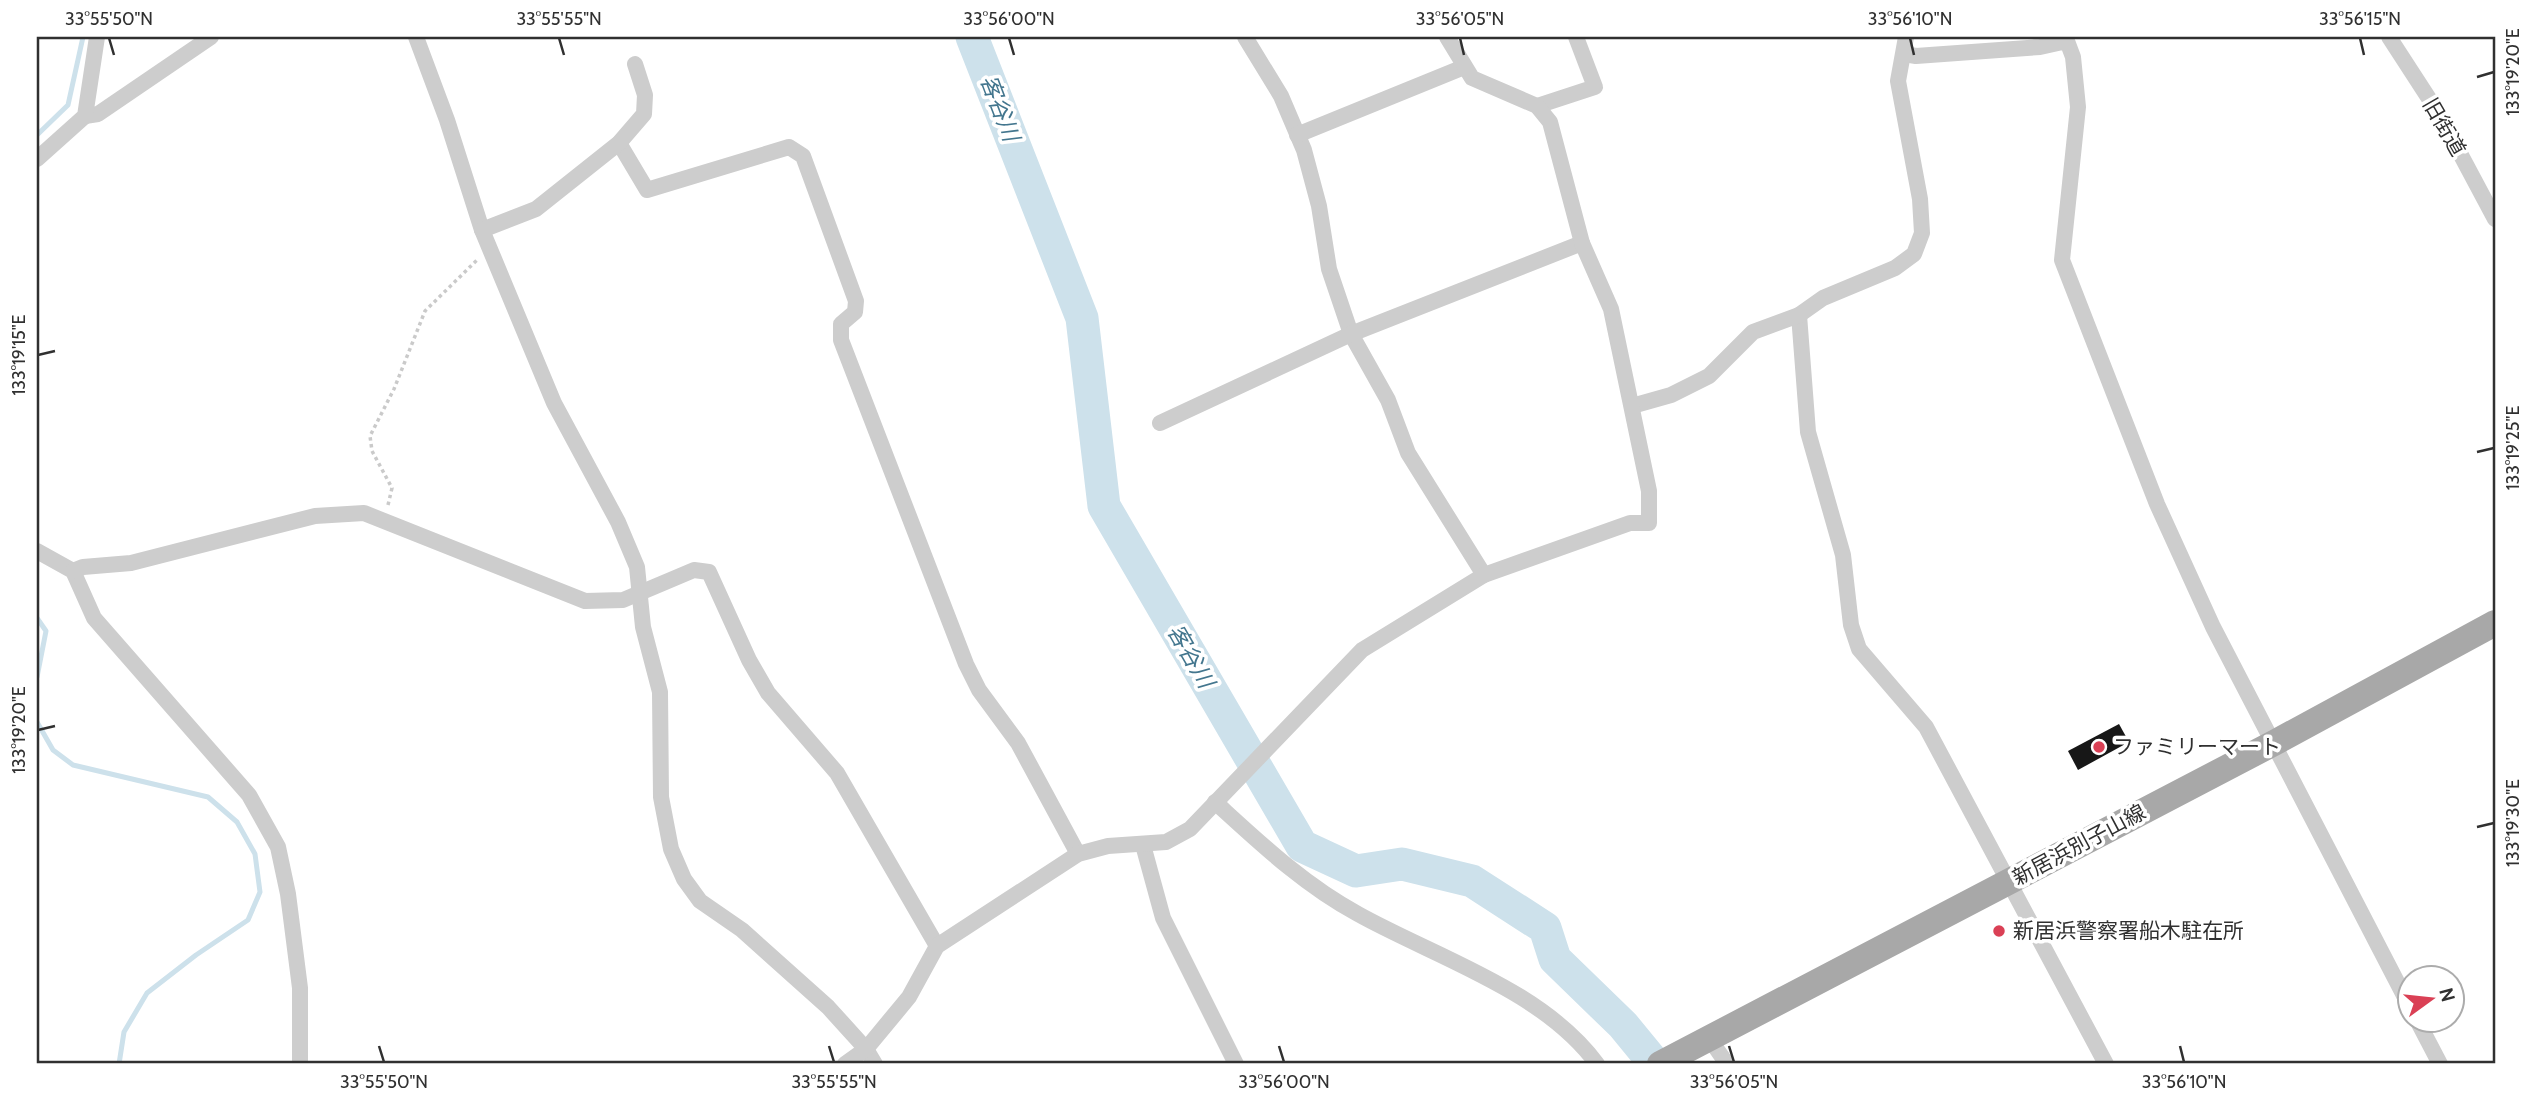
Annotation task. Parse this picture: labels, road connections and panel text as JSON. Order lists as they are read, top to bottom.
{
  "streets": {
    "main road": ["新居浜別子山線"],
    "street": ["旧街道"]
  },
  "water": ["客谷川"],
  "places": ["ファミリーマート", "新居浜警察署船木駐在所"],
  "north": "right",
  "coordinates": [
    "33°55'50\"N",
    "33°55'55\"N",
    "33°56'00\"N",
    "33°56'05\"N",
    "33°56'10\"N",
    "33°56'15\"N",
    "133°19'20\"E",
    "133°19'15\"E",
    "133°19'25\"E",
    "133°19'30\"E"
  ]
}
